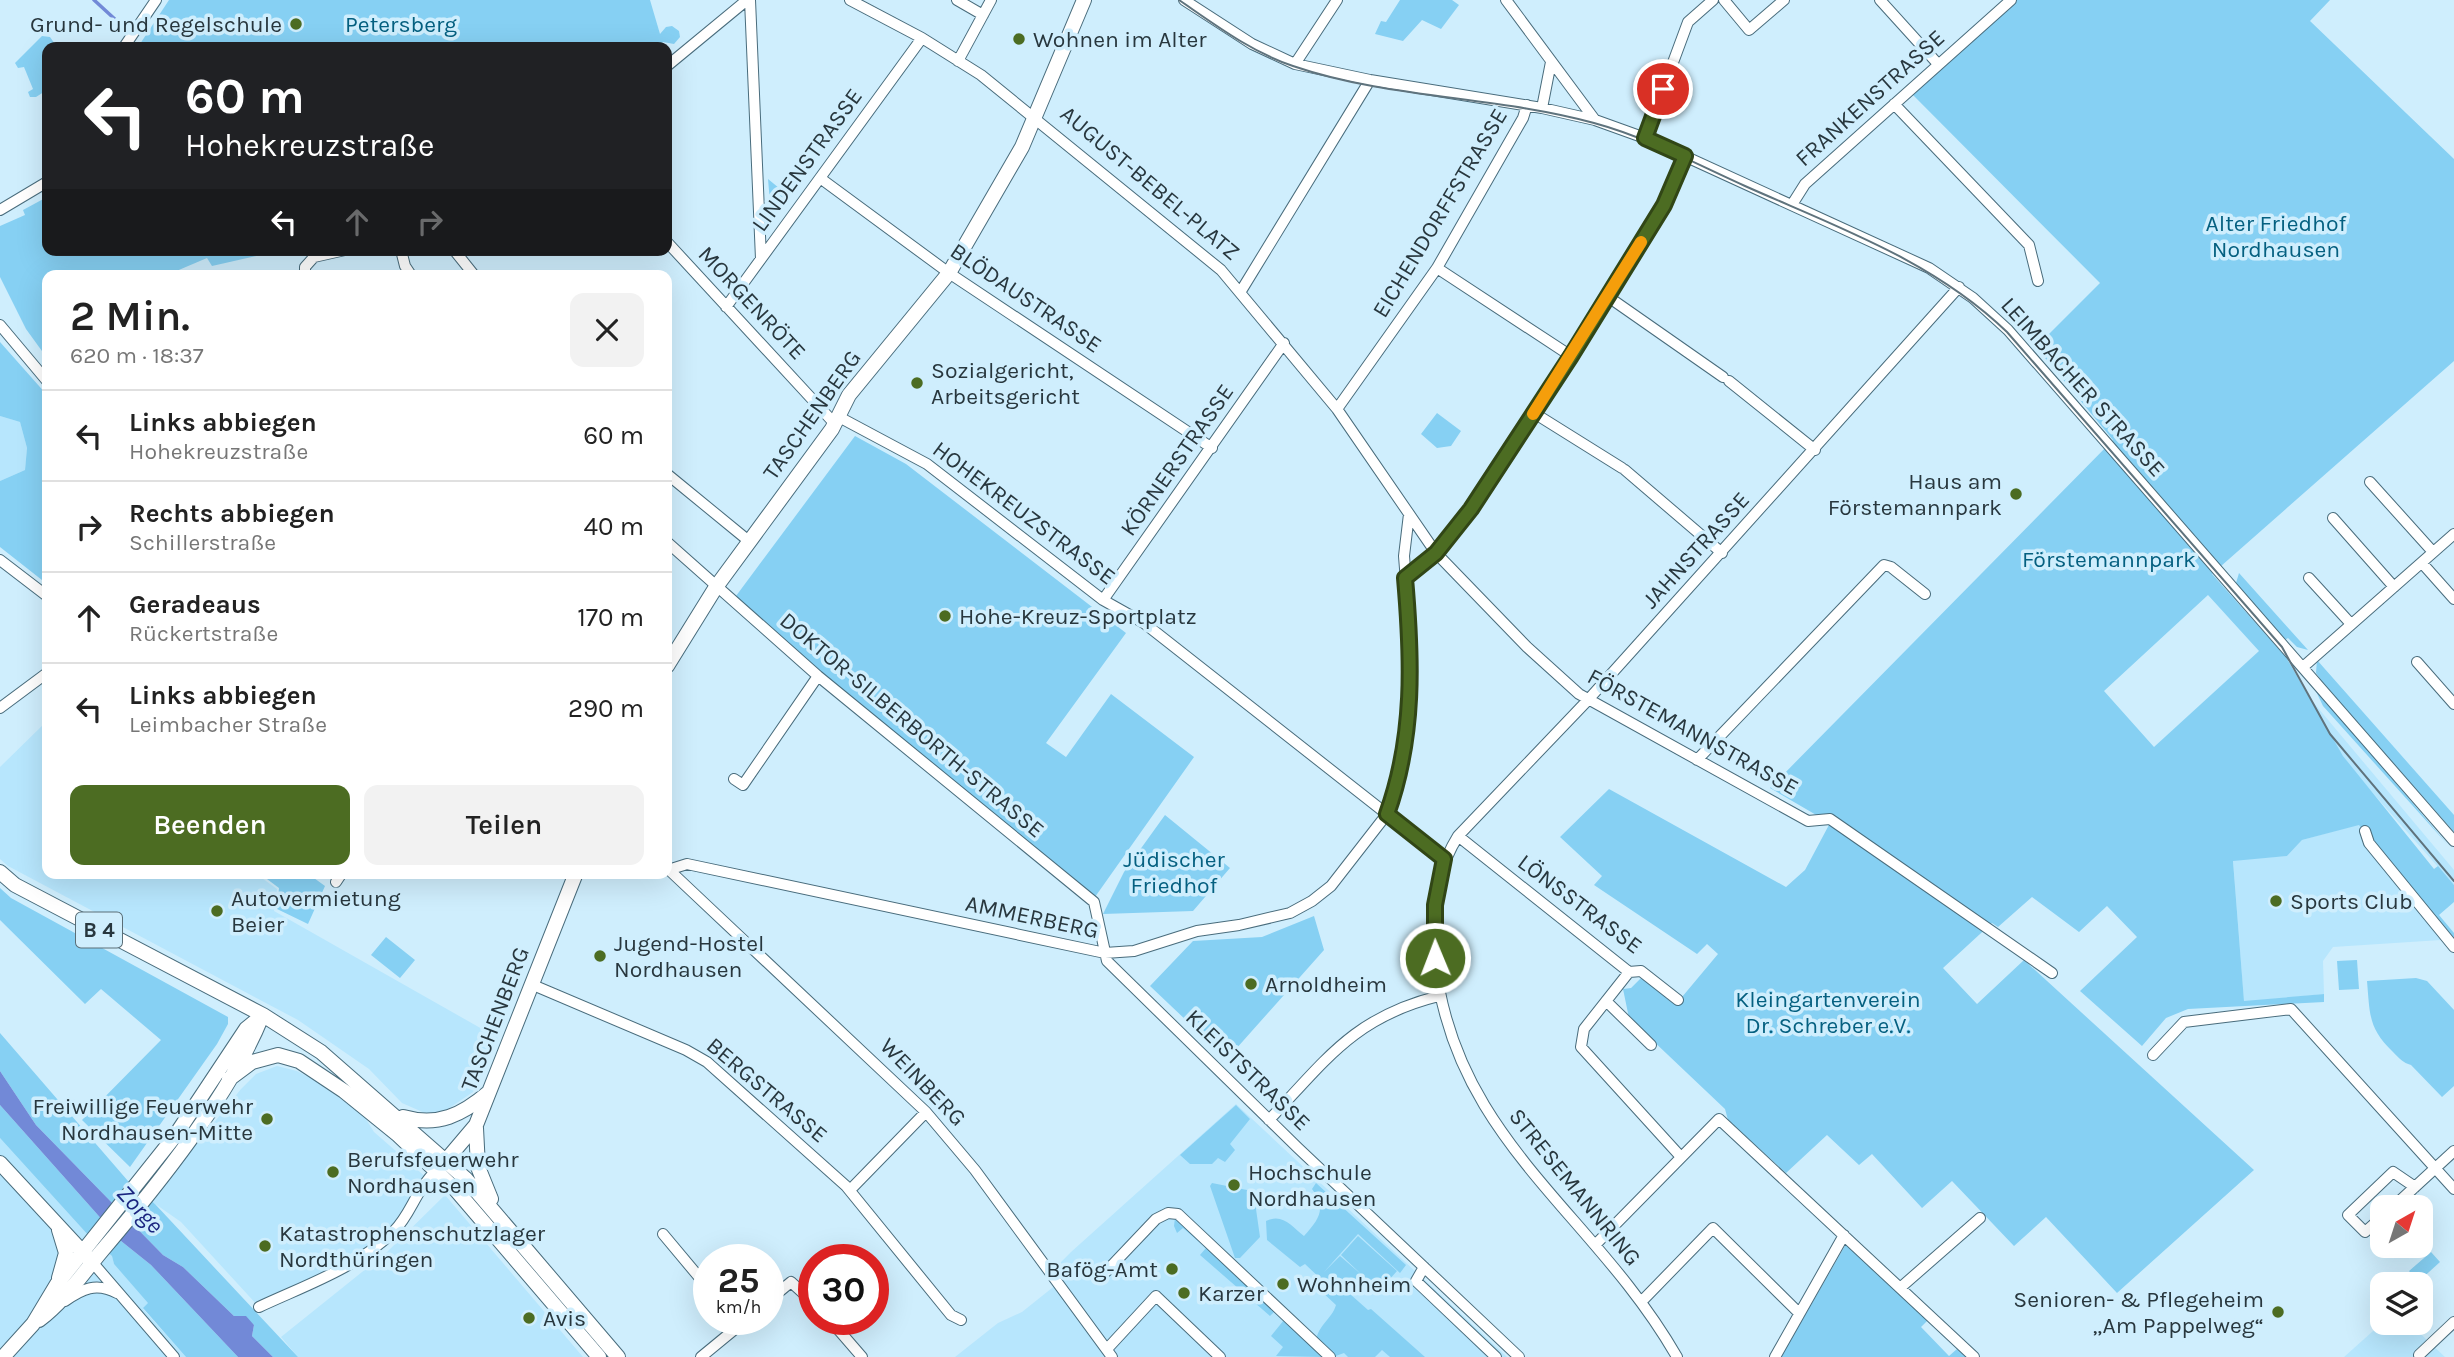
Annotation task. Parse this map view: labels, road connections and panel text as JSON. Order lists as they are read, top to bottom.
{
  "streets": {
    "main road": ["AUGUST-BEBEL-PLATZ", "TASCHENBERG", "B 4"],
    "street": [
      "FRANKENSTRASSE",
      "LINDENSTRASSE",
      "EICHENDORFFSTRASSE",
      "BLÖDAUSTRASSE",
      "MORGENRÖTE",
      "LEIMBACHER STRASSE",
      "KÖRNERSTRASSE",
      "HOHEKREUZSTRASSE",
      "JAHNSTRASSE",
      "DOKTOR-SILBERBORTH-STRASSE",
      "FÖRSTEMANNSTRASSE",
      "LÖNSSTRASSE",
      "AMMERBERG",
      "KLEISTSTRASSE",
      "WEINBERG",
      "BERGSTRASSE",
      "STRESEMANNRING"
    ]
  },
  "crossings": [
    ["FRANKENSTRASSE", "LEIMBACHER STRASSE"],
    ["LINDENSTRASSE", "BLÖDAUSTRASSE"],
    ["LINDENSTRASSE", "MORGENRÖTE"],
    ["AUGUST-BEBEL-PLATZ", "LEIMBACHER STRASSE"],
    ["AUGUST-BEBEL-PLATZ", "TASCHENBERG"],
    ["AUGUST-BEBEL-PLATZ", "FÖRSTEMANNSTRASSE"],
    ["EICHENDORFFSTRASSE", "LEIMBACHER STRASSE"],
    ["EICHENDORFFSTRASSE", "FÖRSTEMANNSTRASSE"],
    ["BLÖDAUSTRASSE", "TASCHENBERG"],
    ["BLÖDAUSTRASSE", "KÖRNERSTRASSE"],
    ["MORGENRÖTE", "TASCHENBERG"],
    ["MORGENRÖTE", "HOHEKREUZSTRASSE"],
    ["LEIMBACHER STRASSE", "JAHNSTRASSE"],
    ["TASCHENBERG", "HOHEKREUZSTRASSE"],
    ["TASCHENBERG", "DOKTOR-SILBERBORTH-STRASSE"],
    ["TASCHENBERG", "BERGSTRASSE"],
    ["KÖRNERSTRASSE", "HOHEKREUZSTRASSE"],
    ["KÖRNERSTRASSE", "FÖRSTEMANNSTRASSE"],
    ["HOHEKREUZSTRASSE", "AMMERBERG"],
    ["HOHEKREUZSTRASSE", "STRESEMANNRING"],
    ["JAHNSTRASSE", "FÖRSTEMANNSTRASSE"],
    ["JAHNSTRASSE", "LÖNSSTRASSE"],
    ["JAHNSTRASSE", "STRESEMANNRING"],
    ["DOKTOR-SILBERBORTH-STRASSE", "AMMERBERG"],
    ["DOKTOR-SILBERBORTH-STRASSE", "KLEISTSTRASSE"],
    ["FÖRSTEMANNSTRASSE", "AMMERBERG"],
    ["LÖNSSTRASSE", "STRESEMANNRING"],
    ["AMMERBERG", "KLEISTSTRASSE"]
  ],
  "water": ["Zorge"],
  "parks": [
    "Petersberg",
    "Alter Friedhof Nordhausen",
    "Förstemannpark",
    "Jüdischer Friedhof",
    "Kleingartenverein Dr. Schreber e.V."
  ],
  "places": [
    "Grund- und Regelschule",
    "Wohnen im Alter",
    "Sozialgericht, Arbeitsgericht",
    "Haus am Förstemannpark",
    "Hohe-Kreuz-Sportplatz",
    "Sports Club",
    "Autovermietung Beier",
    "Jugend-Hostel Nordhausen",
    "Arnoldheim",
    "Freiwillige Feuerwehr Nordhausen-Mitte",
    "Berufsfeuerwehr Nordhausen",
    "Hochschule Nordhausen",
    "Katastrophenschutzlager Nordthüringen",
    "Bafög-Amt",
    "Wohnheim",
    "Karzer",
    "Senioren- & Pflegeheim „Am Pappelweg“",
    "Avis"
  ],
  "north": "top right",
  "page": {
    "turn": ["60 m", "Hohekreuzstraße"],
    "heading": ["2 Min.", "620 m · 18:37"],
    "list": [
      {
        "name": "Links abbiegen",
        "note": "Hohekreuzstraße",
        "value": "60 m"
      },
      {
        "name": "Rechts abbiegen",
        "note": "Schillerstraße",
        "value": "40 m"
      },
      {
        "name": "Geradeaus",
        "note": "Rückertstraße",
        "value": "170 m"
      },
      {
        "name": "Links abbiegen",
        "note": "Leimbacher Straße",
        "value": "290 m"
      }
    ],
    "buttons": ["Beenden", "Teilen"],
    "speed": "25 km/h",
    "limit": "30"
  }
}
